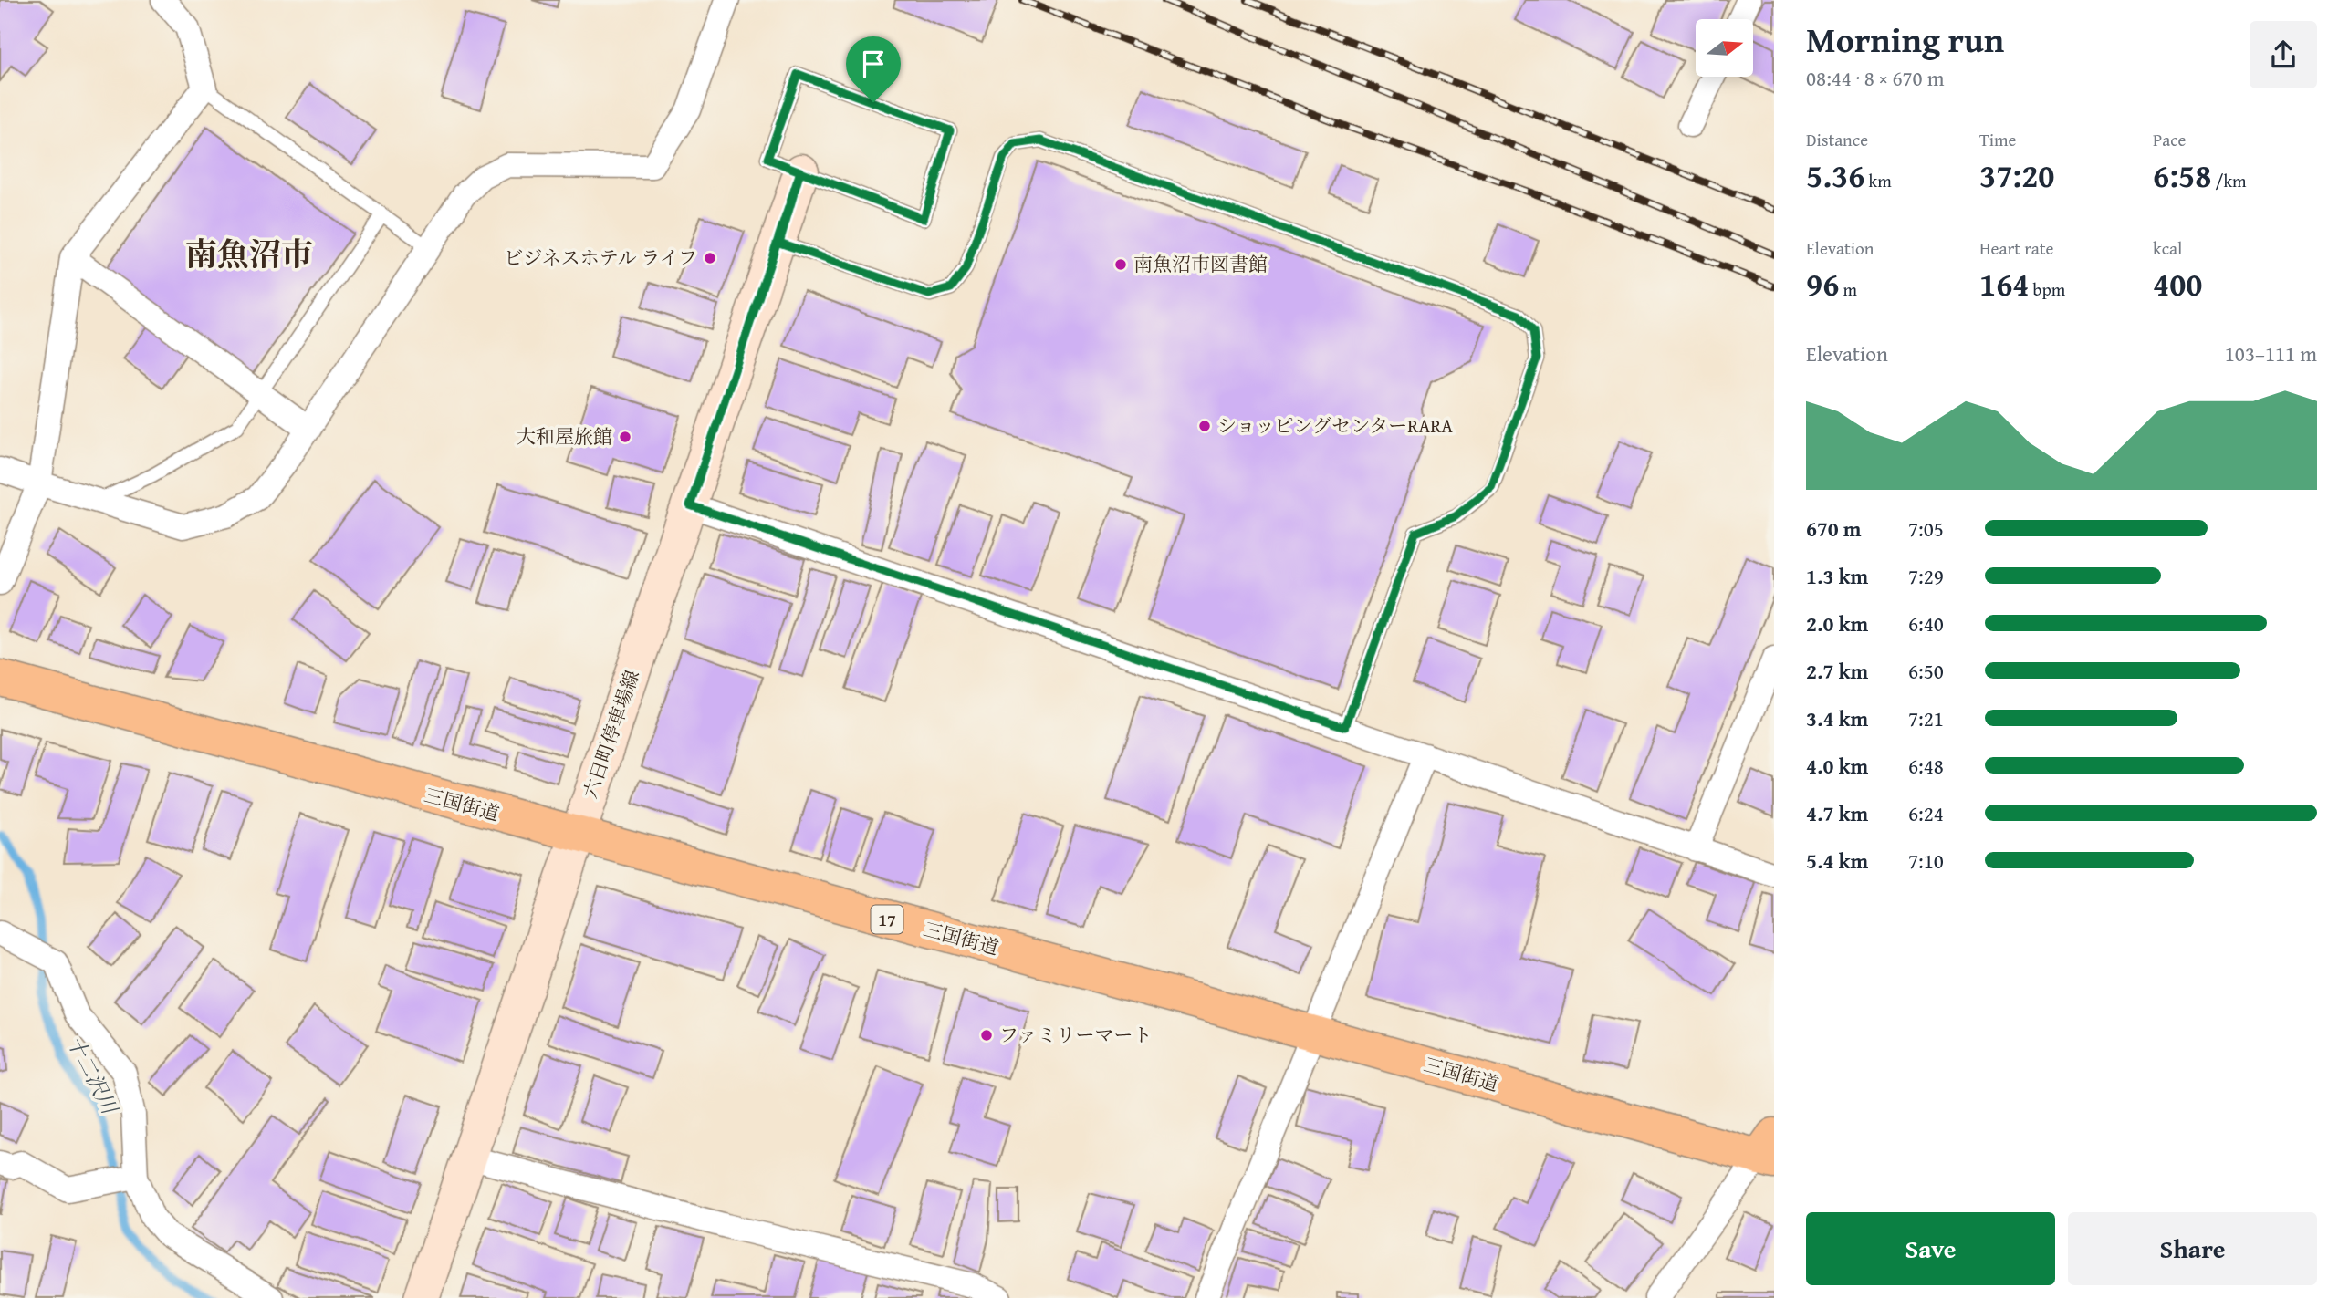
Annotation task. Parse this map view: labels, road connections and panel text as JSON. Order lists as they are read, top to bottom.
{
  "streets": {
    "highway": ["三国街道", "17"],
    "main road": ["六日町停車場線"]
  },
  "crossings": [
    ["六日町停車場線", "三国街道"]
  ],
  "districts": ["南魚沼市"],
  "water": ["十二沢川"],
  "places": [
    "ビジネスホテル ライフ",
    "南魚沼市図書館",
    "ショッピングセンターRARA",
    "大和屋旅館",
    "ファミリーマート"
  ],
  "north": "right",
  "page": {
    "heading": ["Morning run", "08:44 · 8 × 670 m"],
    "stats": [
      ["Distance", "5.36 km"],
      ["Time", "37:20"],
      ["Pace", "6:58 /km"],
      ["Elevation", "96 m"],
      ["Heart rate", "164 bpm"],
      ["kcal", "400"]
    ],
    "chart": ["Elevation", "103–111 m"],
    "list": [
      {
        "name": "670 m",
        "note": "7:05"
      },
      {
        "name": "1.3 km",
        "note": "7:29"
      },
      {
        "name": "2.0 km",
        "note": "6:40"
      },
      {
        "name": "2.7 km",
        "note": "6:50"
      },
      {
        "name": "3.4 km",
        "note": "7:21"
      },
      {
        "name": "4.0 km",
        "note": "6:48"
      },
      {
        "name": "4.7 km",
        "note": "6:24"
      },
      {
        "name": "5.4 km",
        "note": "7:10"
      }
    ],
    "buttons": ["Save", "Share"]
  }
}
